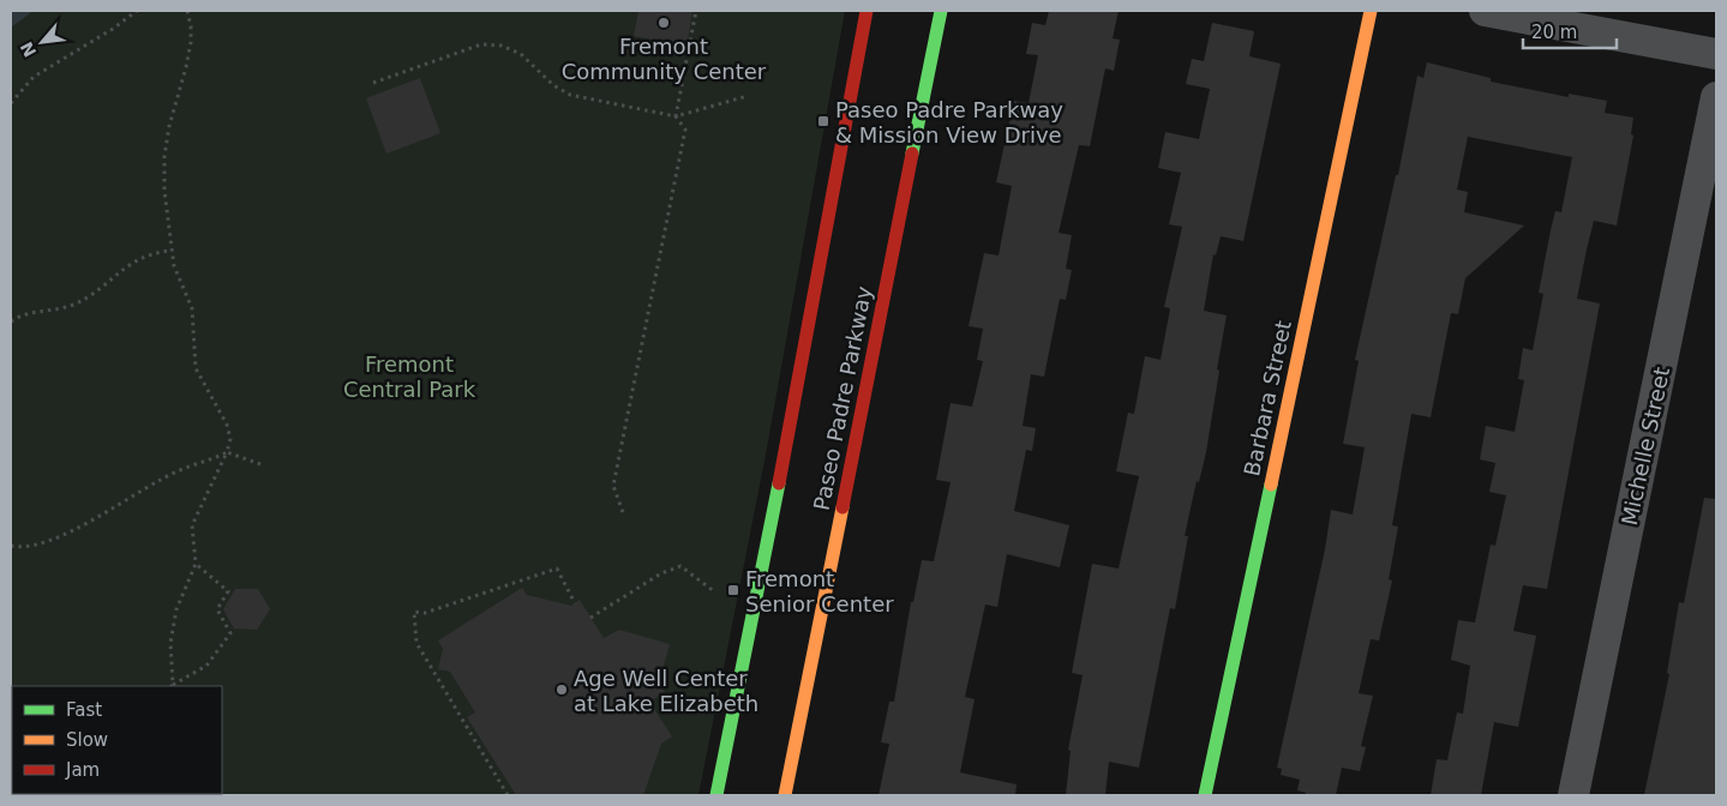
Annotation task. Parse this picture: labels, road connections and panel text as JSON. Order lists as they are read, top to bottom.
{
  "streets": {
    "main road": ["Paseo Padre Parkway", "Barbara Street"],
    "street": ["Michelle Street"]
  },
  "parks": ["Fremont Central Park"],
  "places": {
    "other": ["Fremont Community Center", "Age Well Center at Lake Elizabeth"],
    "transit": ["Paseo Padre Parkway & Mission View Drive", "Fremont Senior Center"]
  },
  "legend": ["Fast", "Slow", "Jam"],
  "scale_bar": "20 m",
  "north": "bottom left"
}
